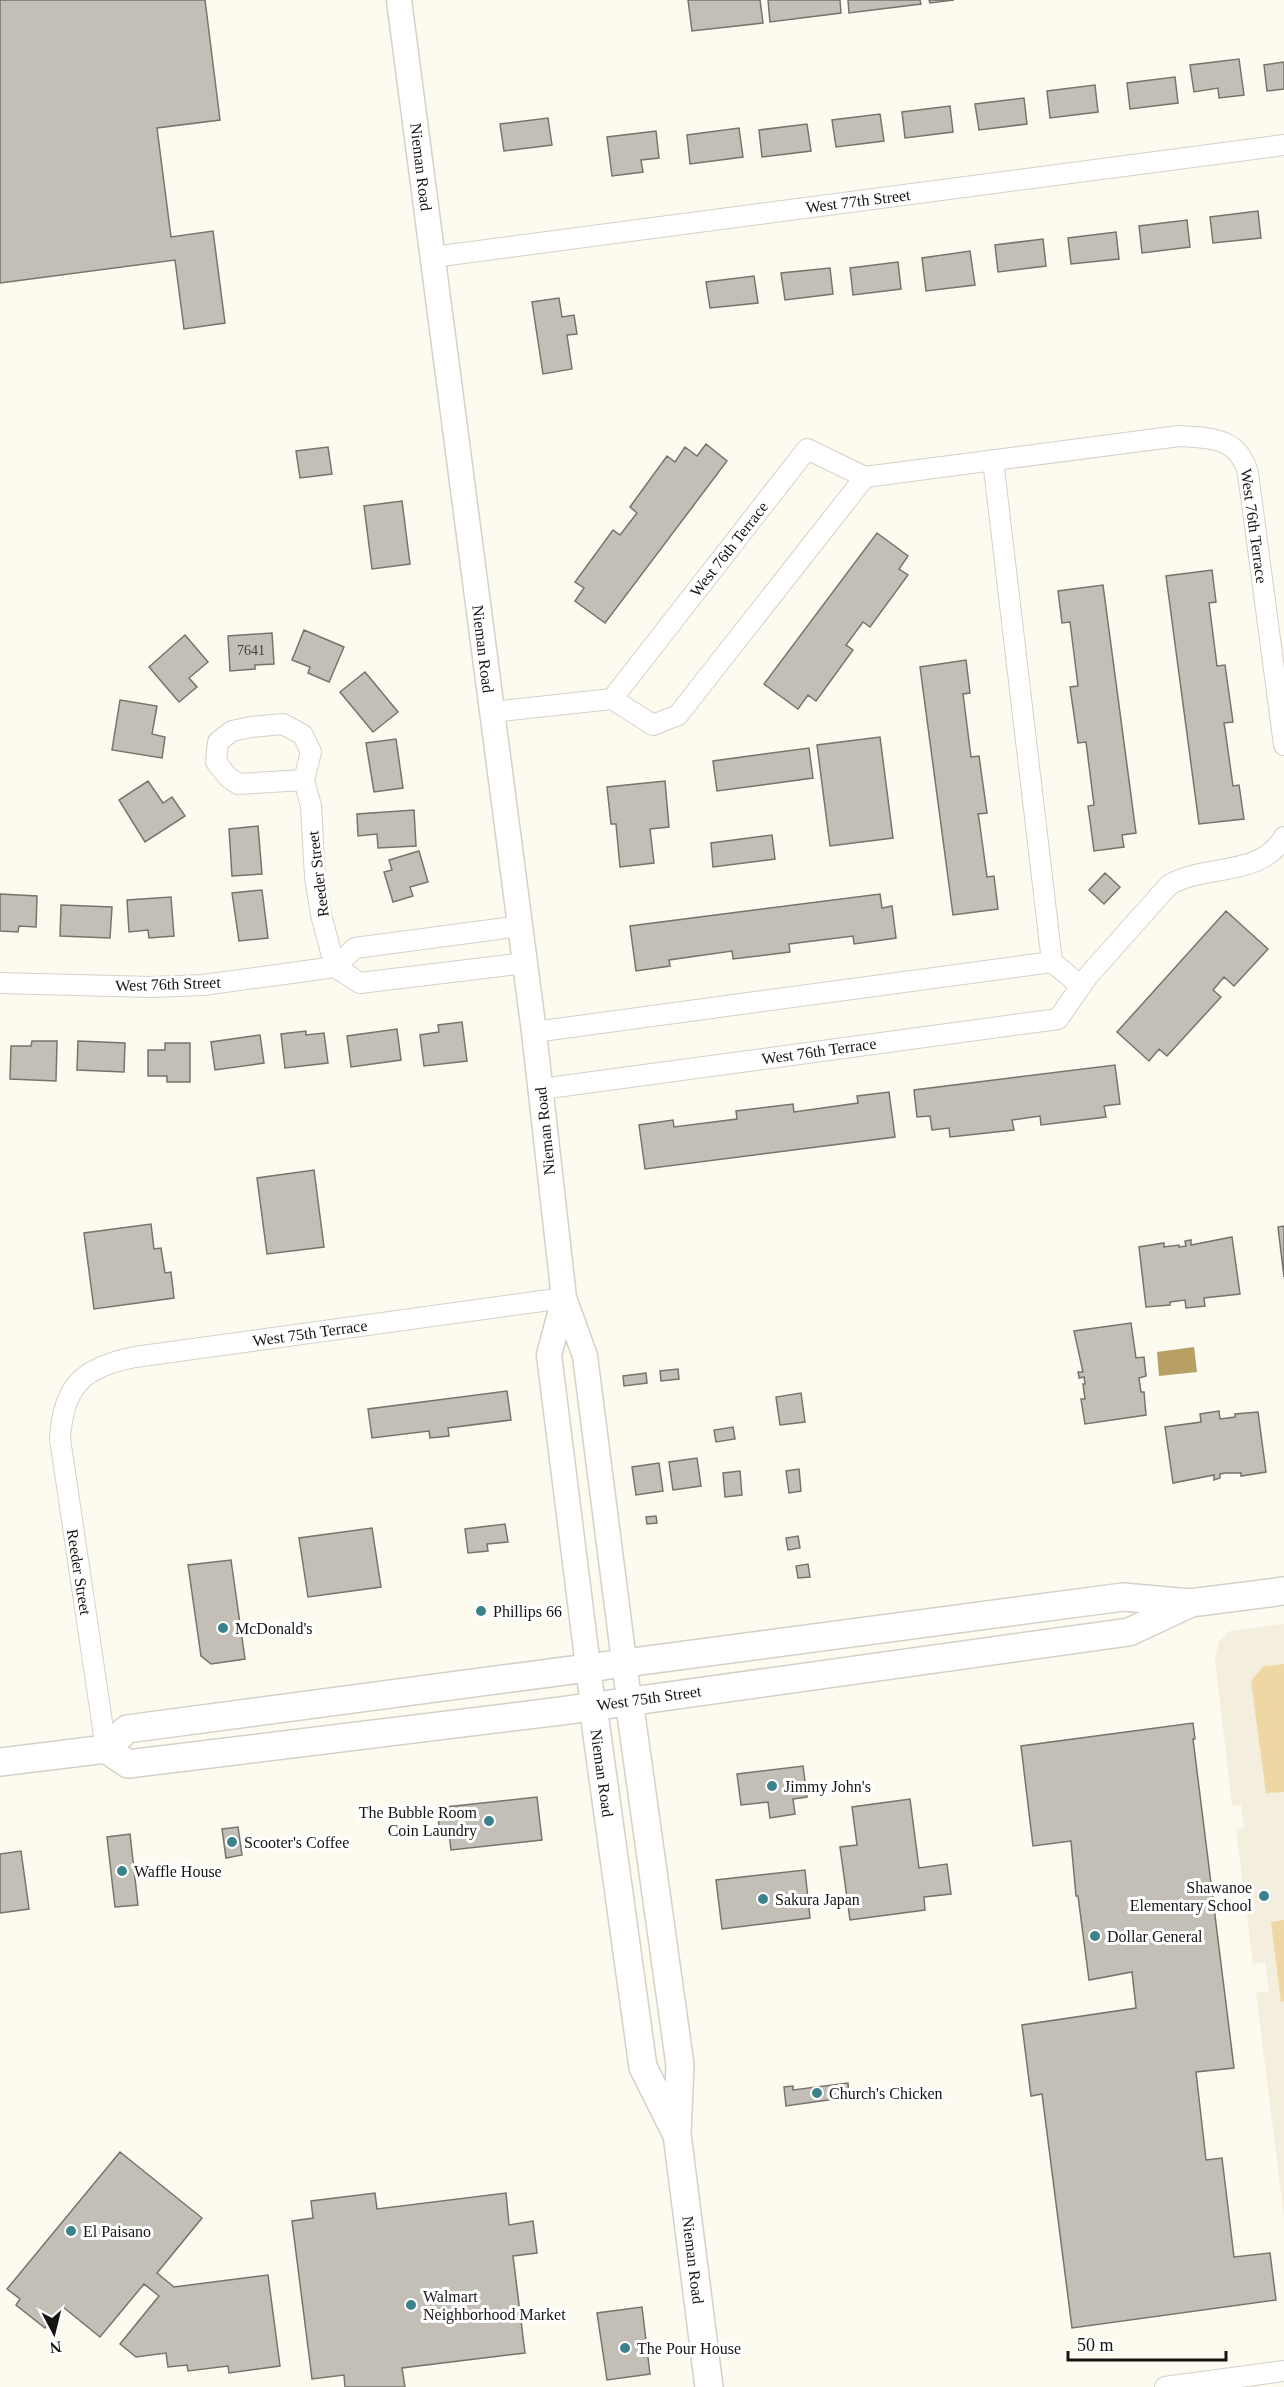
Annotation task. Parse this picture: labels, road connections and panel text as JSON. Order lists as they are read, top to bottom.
{
  "streets": {
    "main road": ["Nieman Road", "West 75th Street"],
    "street": [
      "West 77th Street",
      "West 76th Terrace",
      "Reeder Street",
      "West 76th Street",
      "West 75th Terrace"
    ]
  },
  "crossings": [
    ["Nieman Road", "West 77th Street"],
    ["Nieman Road", "West 76th Terrace"],
    ["Nieman Road", "West 75th Terrace"],
    ["Nieman Road", "West 75th Street"],
    ["Reeder Street", "West 76th Street"],
    ["Reeder Street", "West 75th Terrace"],
    ["Reeder Street", "West 75th Street"]
  ],
  "places": [
    "Phillips 66",
    "McDonald's",
    "Jimmy John's",
    "The Bubble Room Coin Laundry",
    "Scooter's Coffee",
    "Waffle House",
    "Shawanoe Elementary School",
    "Sakura Japan",
    "Dollar General",
    "Church's Chicken",
    "El Paisano",
    "Walmart Neighborhood Market",
    "The Pour House"
  ],
  "house_numbers": ["7641"],
  "scale_bar": "50 m",
  "north": "bottom"
}
